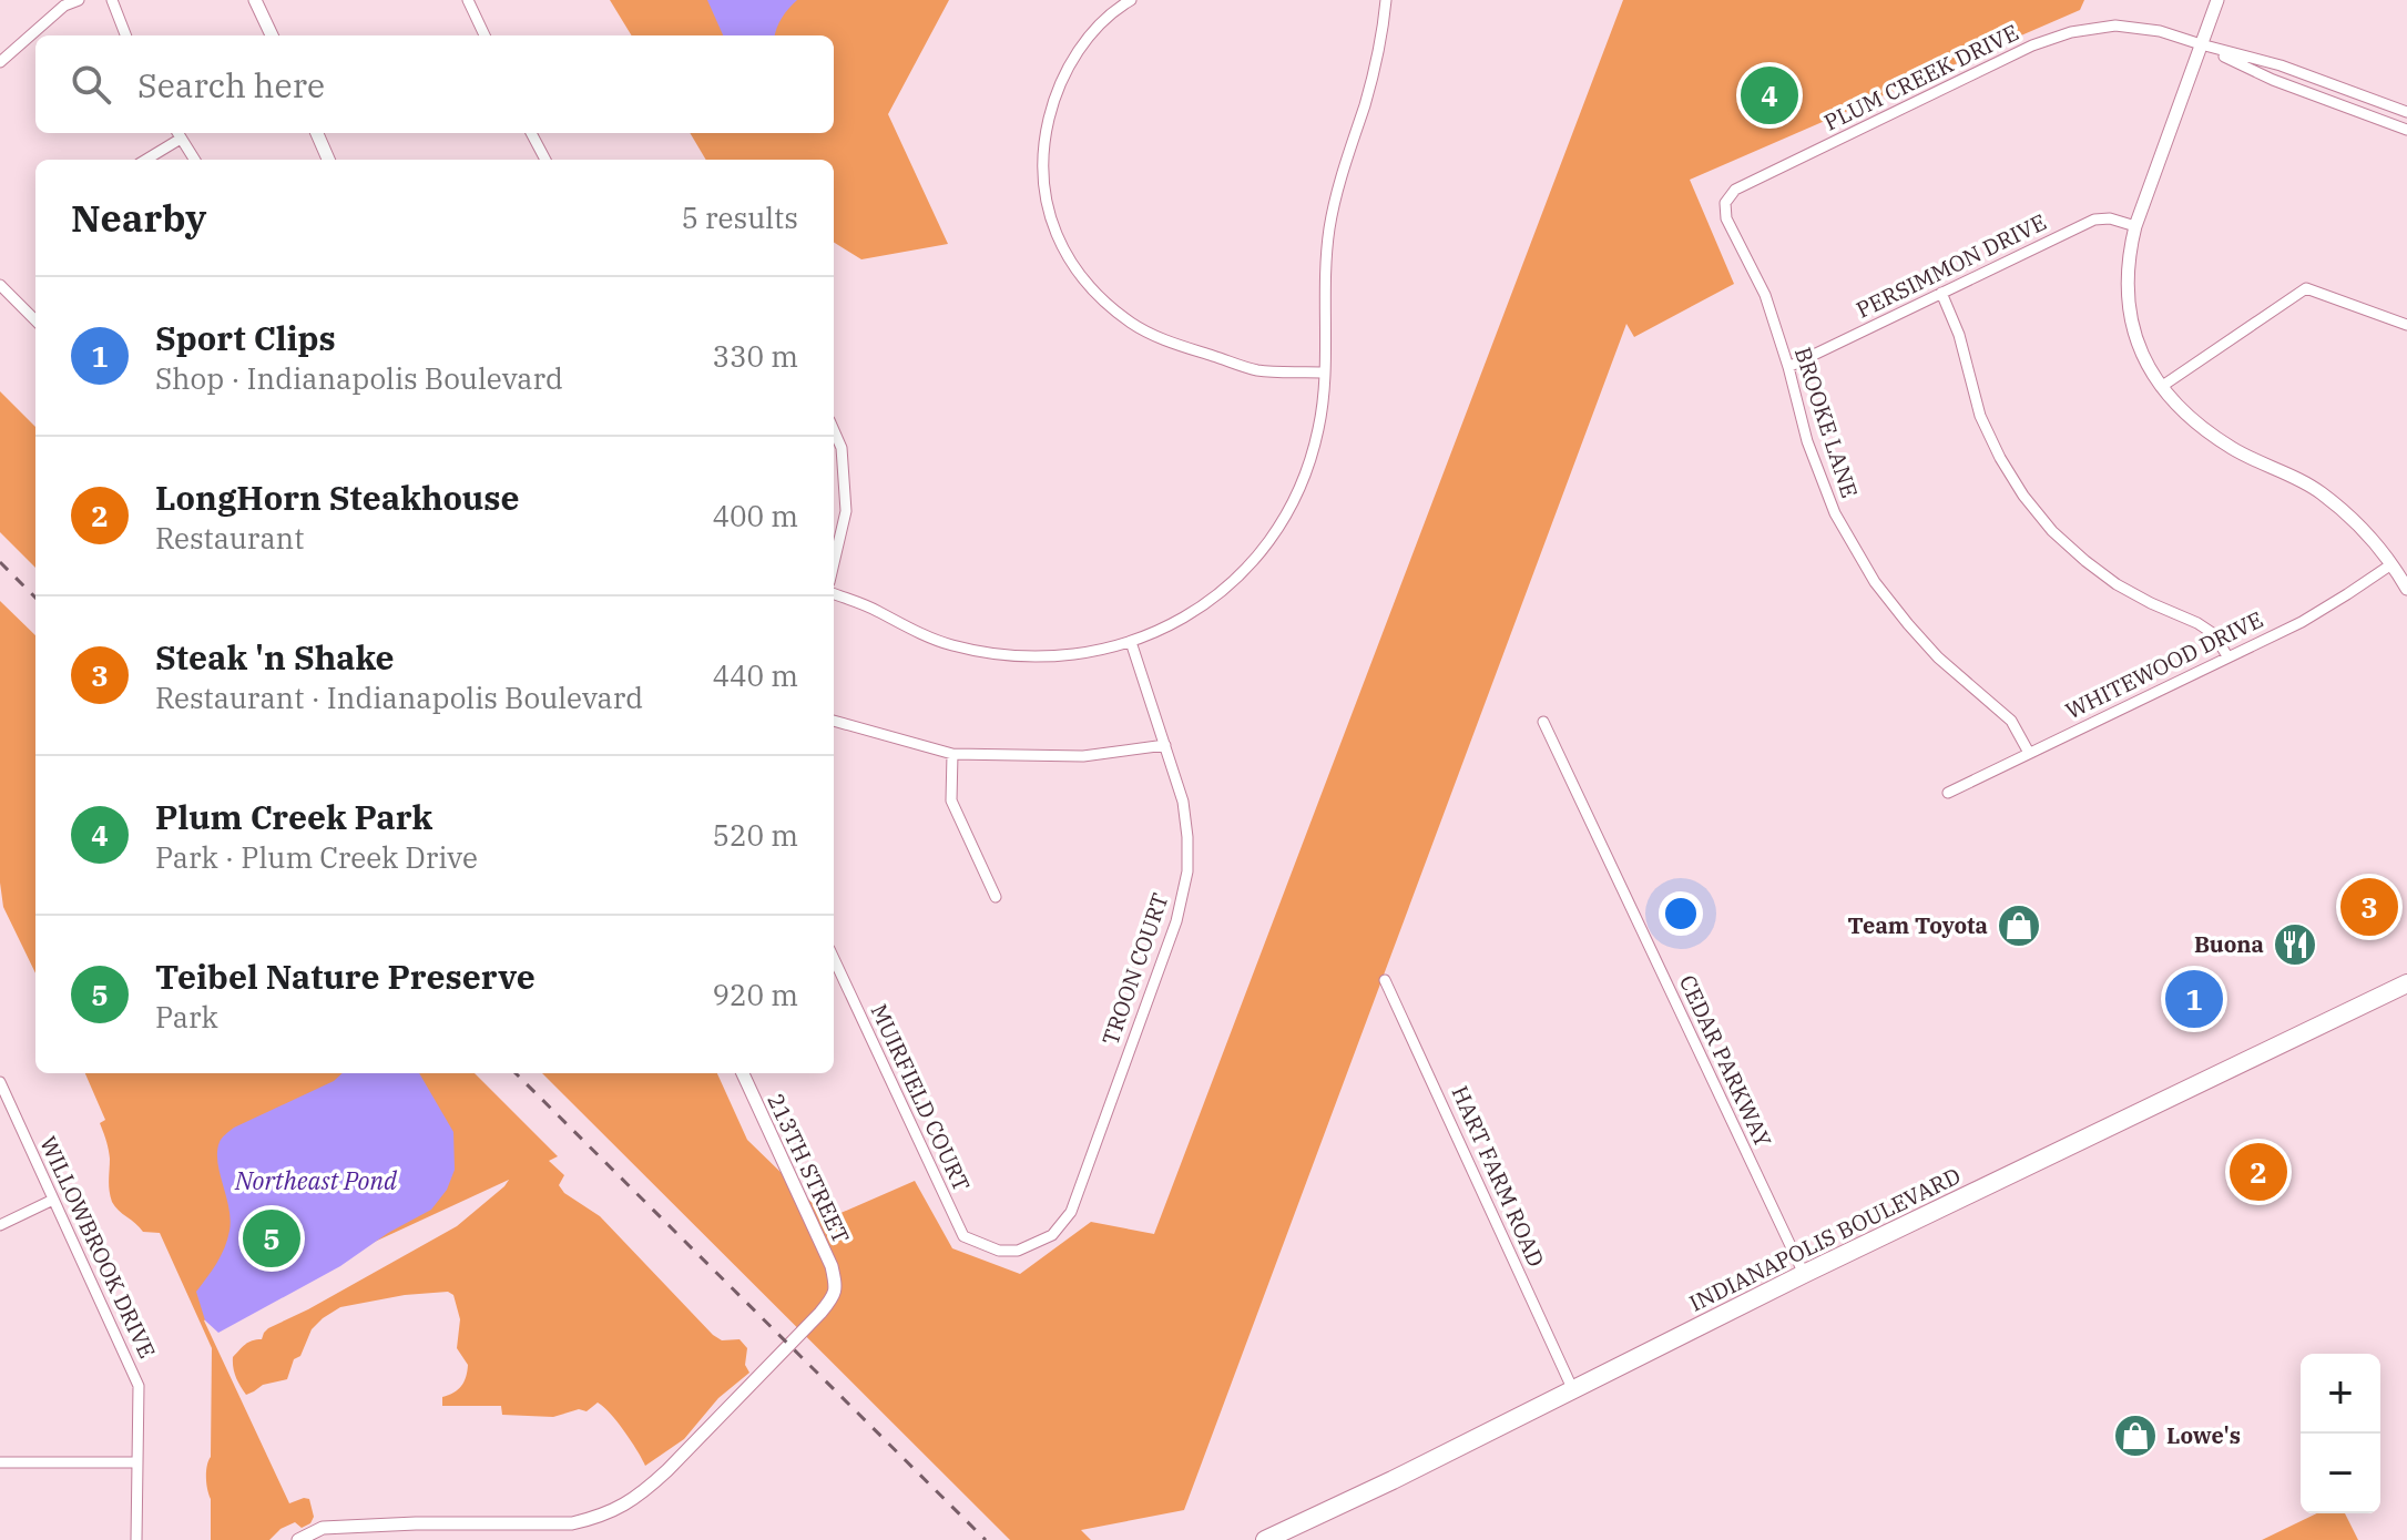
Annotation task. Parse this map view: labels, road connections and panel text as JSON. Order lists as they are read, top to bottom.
{
  "streets": {
    "highway": ["INDIANAPOLIS BOULEVARD"],
    "street": [
      "PLUM CREEK DRIVE",
      "PERSIMMON DRIVE",
      "BROOKE LANE",
      "WHITEWOOD DRIVE",
      "TROON COURT",
      "CEDAR PARKWAY",
      "MUIRFIELD COURT",
      "213TH STREET",
      "HART FARM ROAD",
      "WILLOWBROOK DRIVE"
    ]
  },
  "crossings": [
    ["PLUM CREEK DRIVE", "BROOKE LANE"],
    ["PERSIMMON DRIVE", "BROOKE LANE"],
    ["BROOKE LANE", "WHITEWOOD DRIVE"],
    ["TROON COURT", "MUIRFIELD COURT"],
    ["CEDAR PARKWAY", "INDIANAPOLIS BOULEVARD"],
    ["HART FARM ROAD", "INDIANAPOLIS BOULEVARD"]
  ],
  "water": ["Northeast Pond"],
  "places": {
    "shop": ["Team Toyota", "Lowe's"],
    "restaurant": ["Buona"]
  },
  "page": {
    "search": "Search here",
    "pins": [
      "4",
      "3",
      "1",
      "2",
      "5"
    ],
    "heading": ["Nearby", "5 results"],
    "list": [
      {
        "mark": "1",
        "name": "Sport Clips",
        "note": "Shop · Indianapolis Boulevard",
        "value": "330 m"
      },
      {
        "mark": "2",
        "name": "LongHorn Steakhouse",
        "note": "Restaurant",
        "value": "400 m"
      },
      {
        "mark": "3",
        "name": "Steak 'n Shake",
        "note": "Restaurant · Indianapolis Boulevard",
        "value": "440 m"
      },
      {
        "mark": "4",
        "name": "Plum Creek Park",
        "note": "Park · Plum Creek Drive",
        "value": "520 m"
      },
      {
        "mark": "5",
        "name": "Teibel Nature Preserve",
        "note": "Park",
        "value": "920 m"
      }
    ],
    "map_buttons": ["+", "−"]
  }
}
